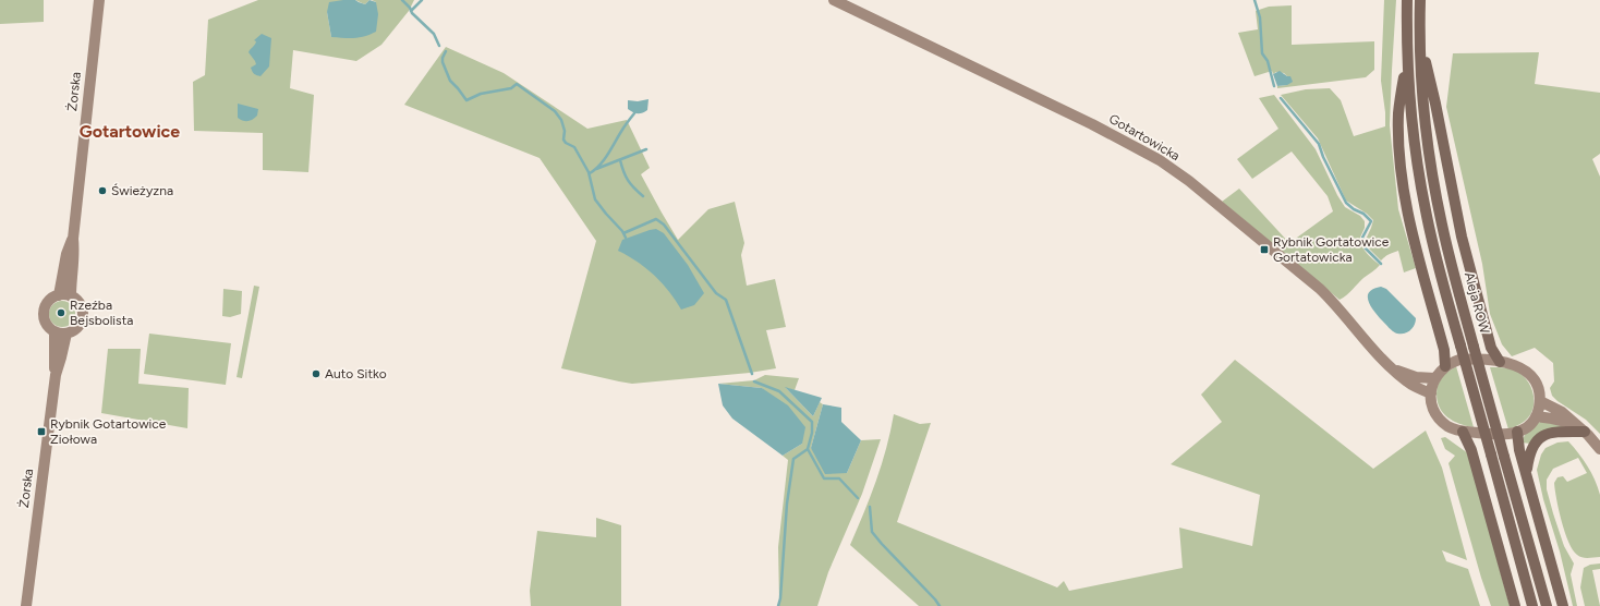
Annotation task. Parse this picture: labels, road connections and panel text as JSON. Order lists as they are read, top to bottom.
{
  "streets": {
    "main road": ["Aleja ROW"],
    "street": ["Żorska", "Gotartowicka"]
  },
  "districts": ["Gotartowice"],
  "places": {
    "other": ["Świeżyzna", "Rzeźba Bejsbolista", "Auto Sitko"],
    "transit": ["Rybnik Gortatowice Gortatowicka", "Rybnik Gotartowice Ziołowa"]
  }
}
